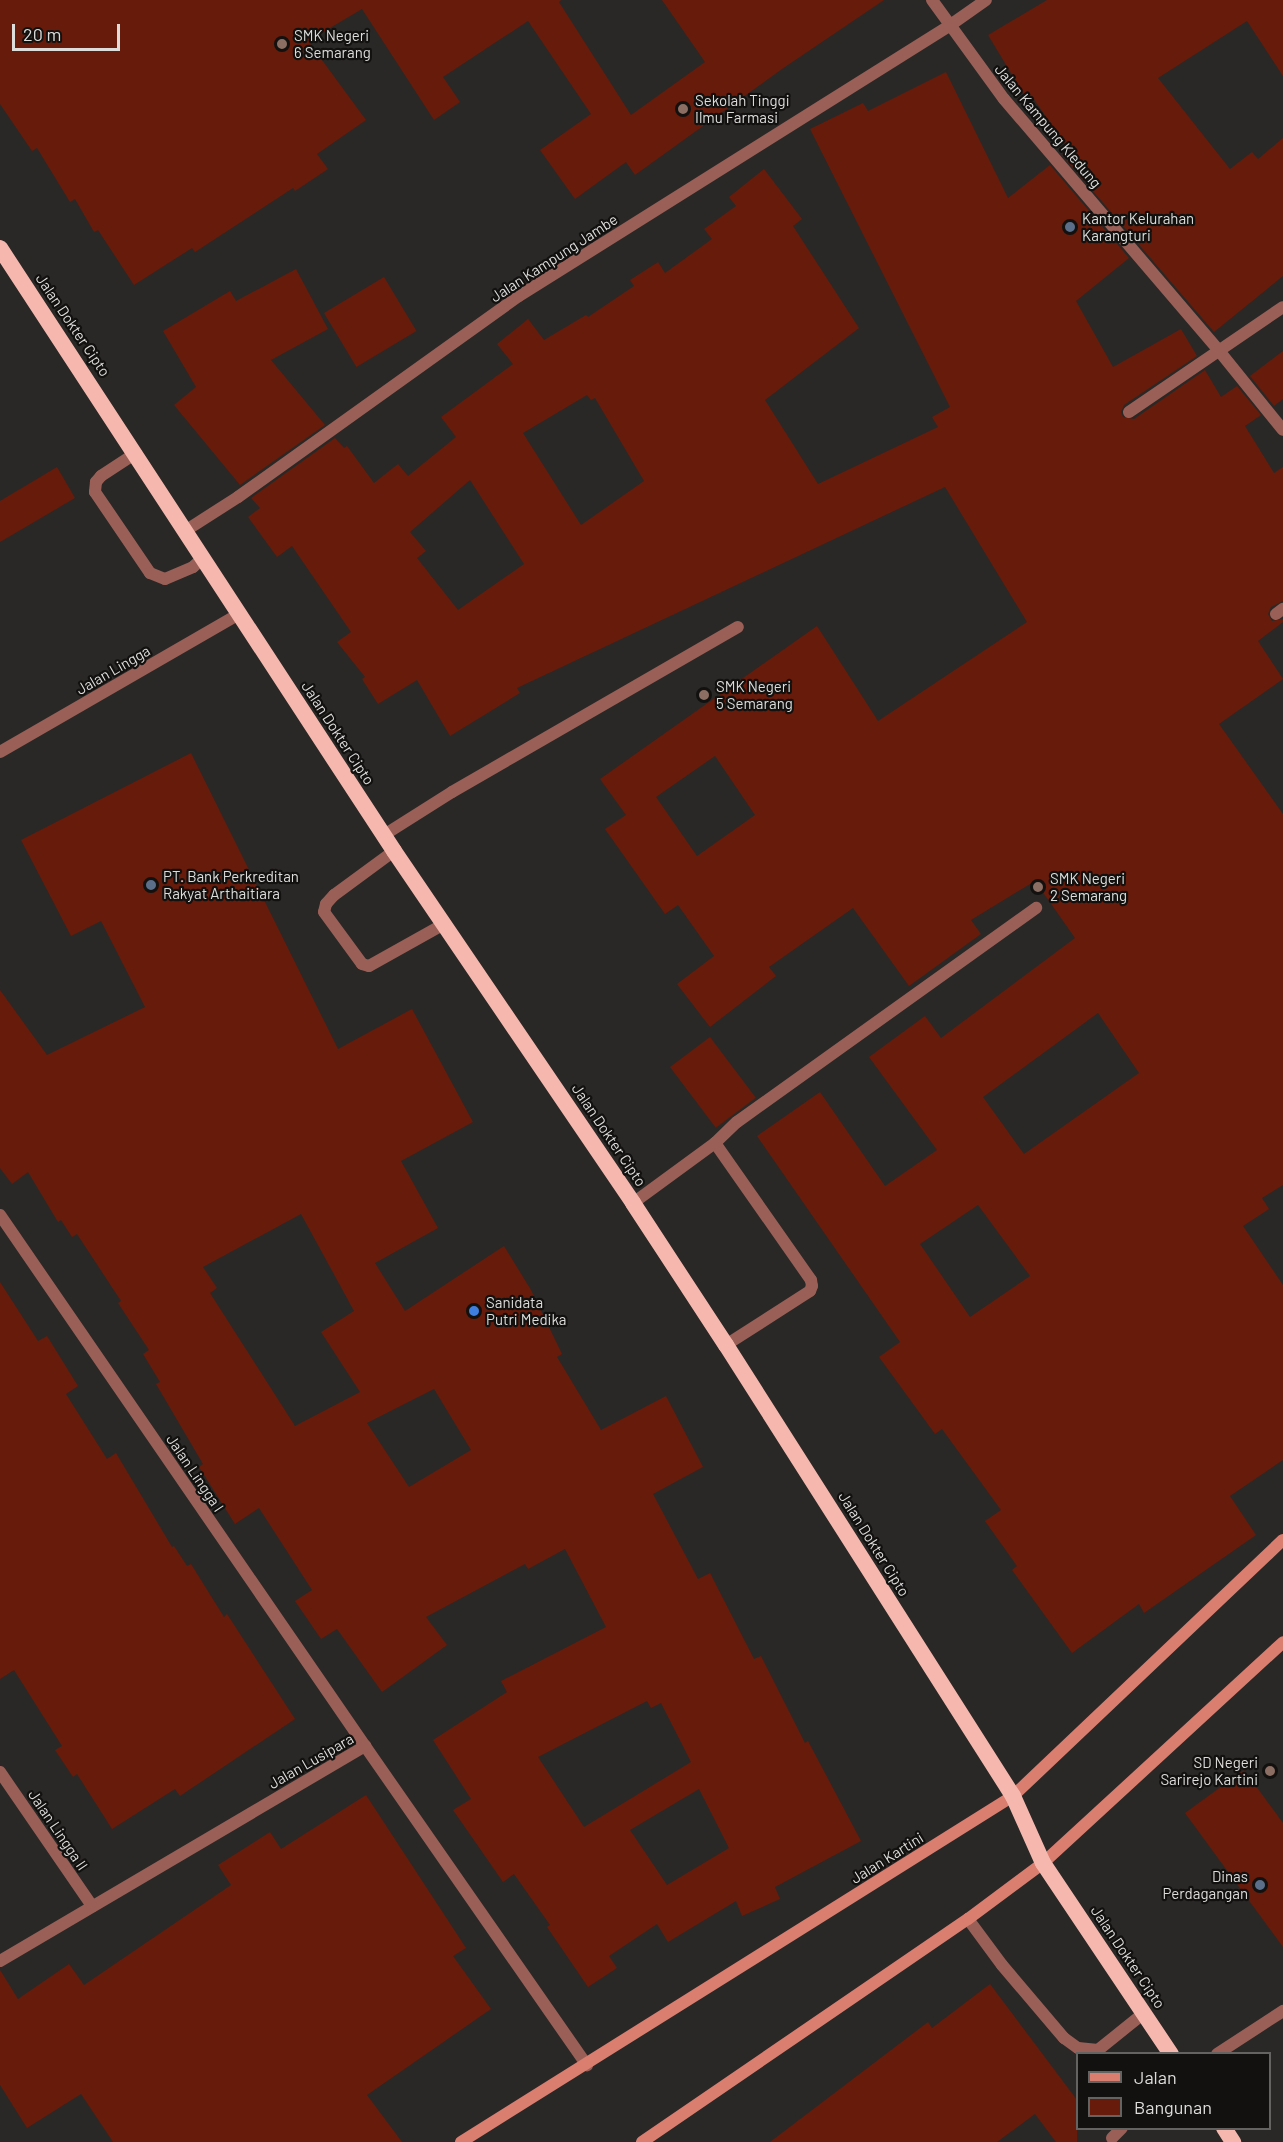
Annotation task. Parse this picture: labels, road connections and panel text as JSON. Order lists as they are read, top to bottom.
{
  "streets": {
    "highway": ["Jalan Dokter Cipto"],
    "main road": ["Jalan Kartini"],
    "street": [
      "Jalan Kampung Kledung",
      "Jalan Kampung Jambe",
      "Jalan Lingga",
      "Jalan Lingga I",
      "Jalan Lusipara",
      "Jalan Lingga II"
    ]
  },
  "crossings": [
    ["Jalan Kampung Kledung", "Jalan Kampung Jambe"],
    ["Jalan Kampung Jambe", "Jalan Dokter Cipto"],
    ["Jalan Dokter Cipto", "Jalan Lingga"],
    ["Jalan Dokter Cipto", "Jalan Kartini"],
    ["Jalan Lingga I", "Jalan Lusipara"],
    ["Jalan Lusipara", "Jalan Lingga II"],
    ["Jalan Lusipara", "Jalan Kartini"]
  ],
  "places": [
    "SMK Negeri 6 Semarang",
    "Sekolah Tinggi Ilmu Farmasi",
    "Kantor Kelurahan Karangturi",
    "SMK Negeri 5 Semarang",
    "PT. Bank Perkreditan Rakyat Arthaitiara",
    "SMK Negeri 2 Semarang",
    "Sanidata Putri Medika",
    "SD Negeri Sarirejo Kartini",
    "Dinas Perdagangan"
  ],
  "legend": ["Jalan", "Bangunan"],
  "scale_bar": "20 m"
}
